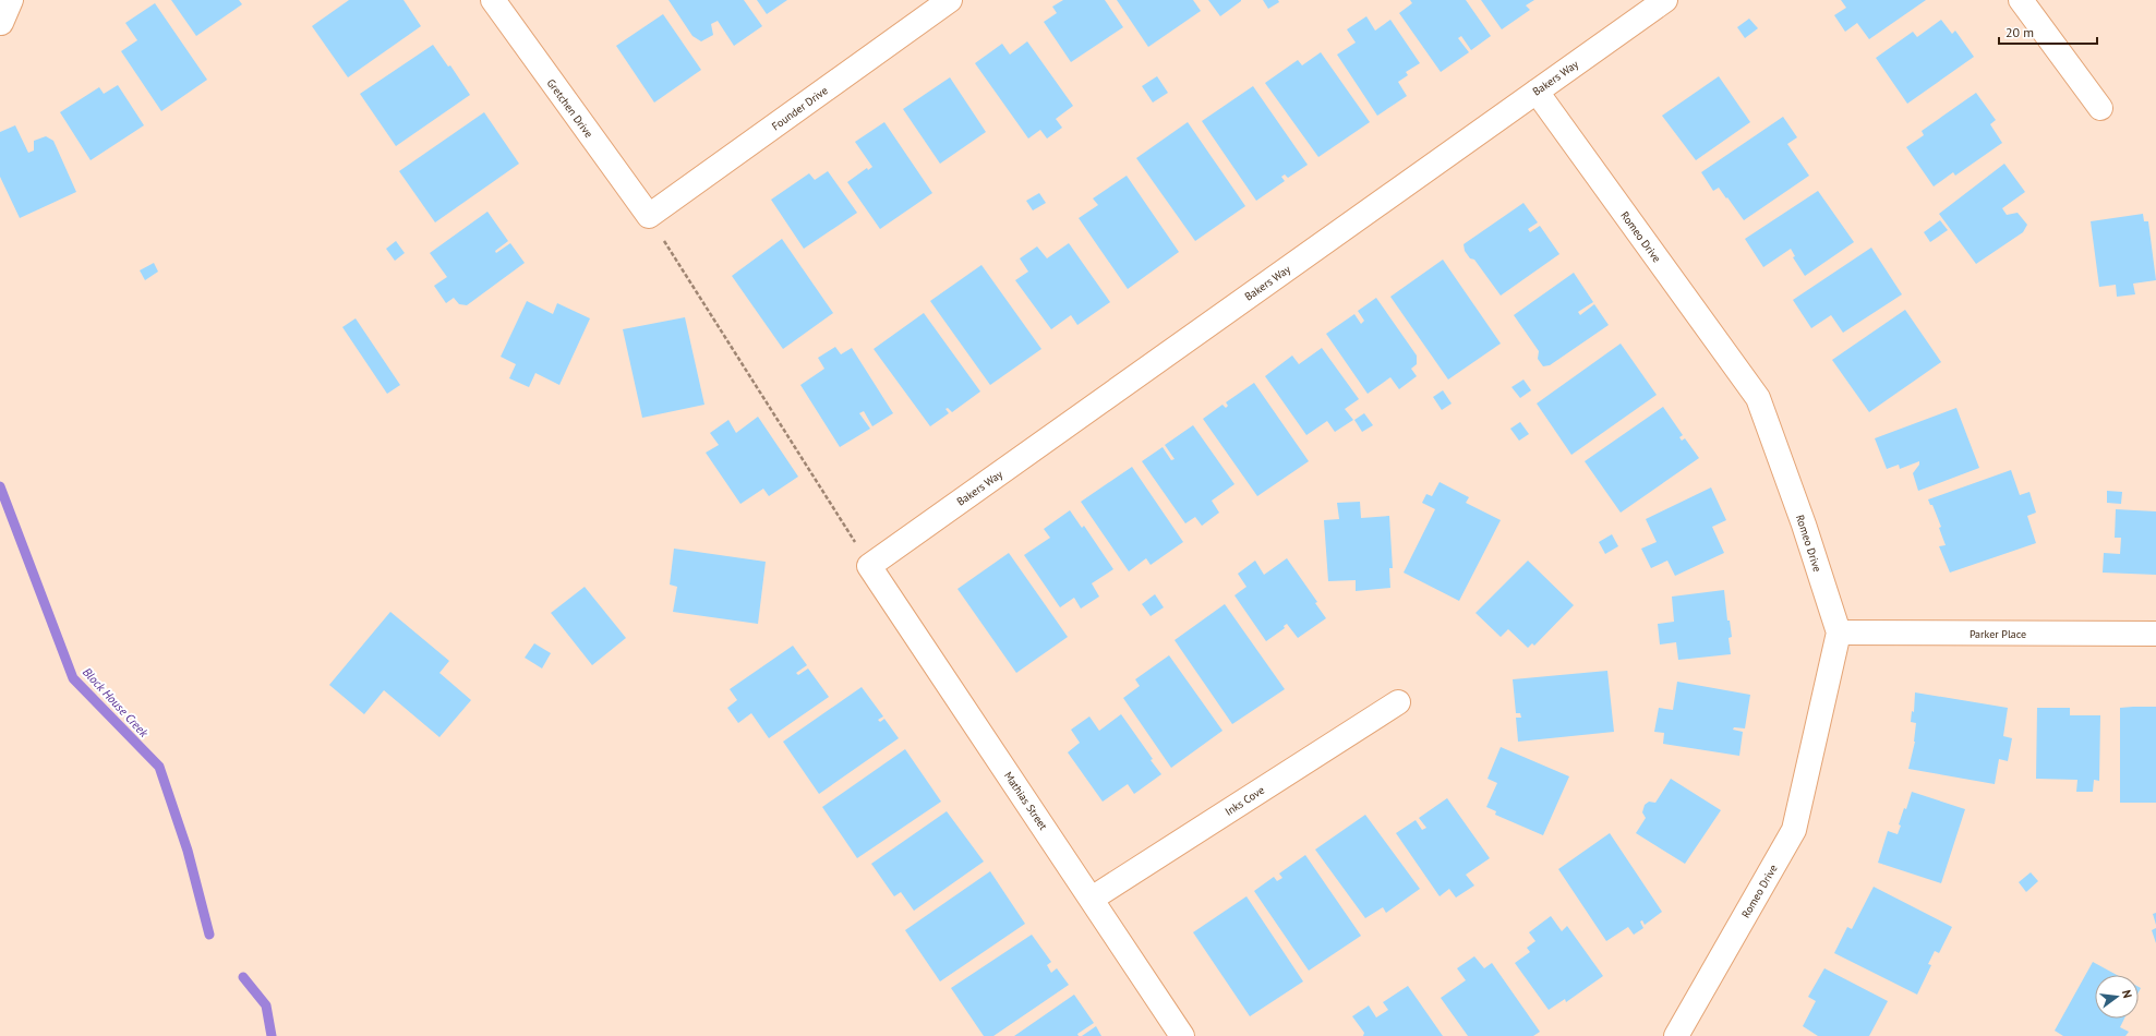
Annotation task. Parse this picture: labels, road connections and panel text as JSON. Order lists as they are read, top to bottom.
{
  "streets": {
    "street": [
      "Bakers Way",
      "Gretchen Drive",
      "Founder Drive",
      "Romeo Drive",
      "Parker Place",
      "Mathias Street",
      "Inks Cove"
    ]
  },
  "crossings": [
    ["Bakers Way", "Romeo Drive"],
    ["Bakers Way", "Mathias Street"],
    ["Gretchen Drive", "Founder Drive"],
    ["Romeo Drive", "Parker Place"],
    ["Mathias Street", "Inks Cove"]
  ],
  "water": ["Block House Creek"],
  "scale_bar": "20 m",
  "north": "right"
}
